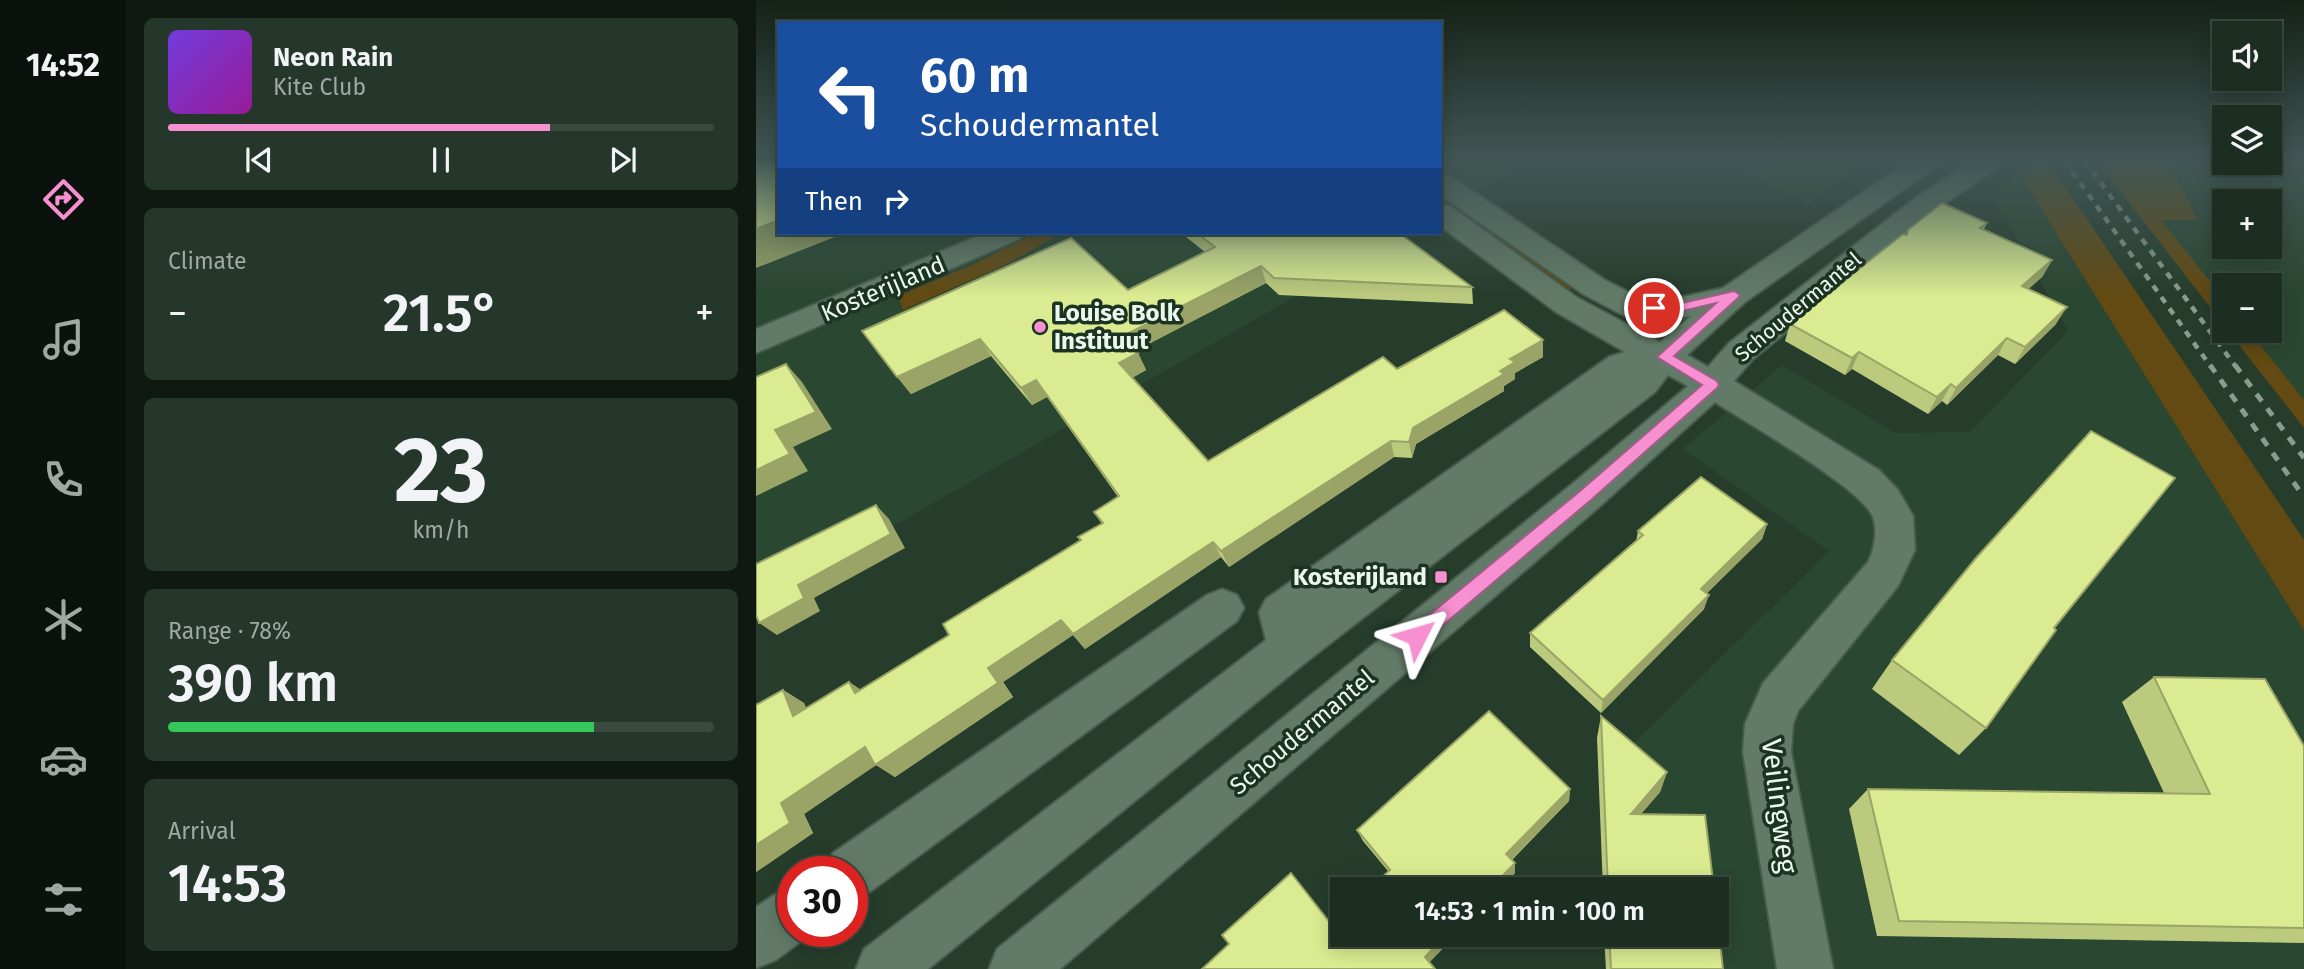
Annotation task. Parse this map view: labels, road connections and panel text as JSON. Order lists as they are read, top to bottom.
{
  "streets": {
    "street": ["Kosterijland", "Schoudermantel", "Veilingweg"]
  },
  "crossings": [
    ["Schoudermantel", "Veilingweg"]
  ],
  "places": {
    "other": ["Louise Bolk Instituut"],
    "transit": ["Kosterijland"]
  },
  "page": {
    "tabs": "14:52",
    "map_buttons": ["+", "−"],
    "turn": ["60 m", "Schoudermantel"],
    "song": ["Neon Rain", "Kite Club"],
    "then": "Then",
    "tile": [
      "Climate",
      ["23", "km/h"],
      ["Range · 78%", "390 km"],
      ["Arrival", "14:53"]
    ],
    "heat": ["−", "21.5°", "+"],
    "limit": "30",
    "trip": "14:53 · 1 min · 100 m"
  }
}
